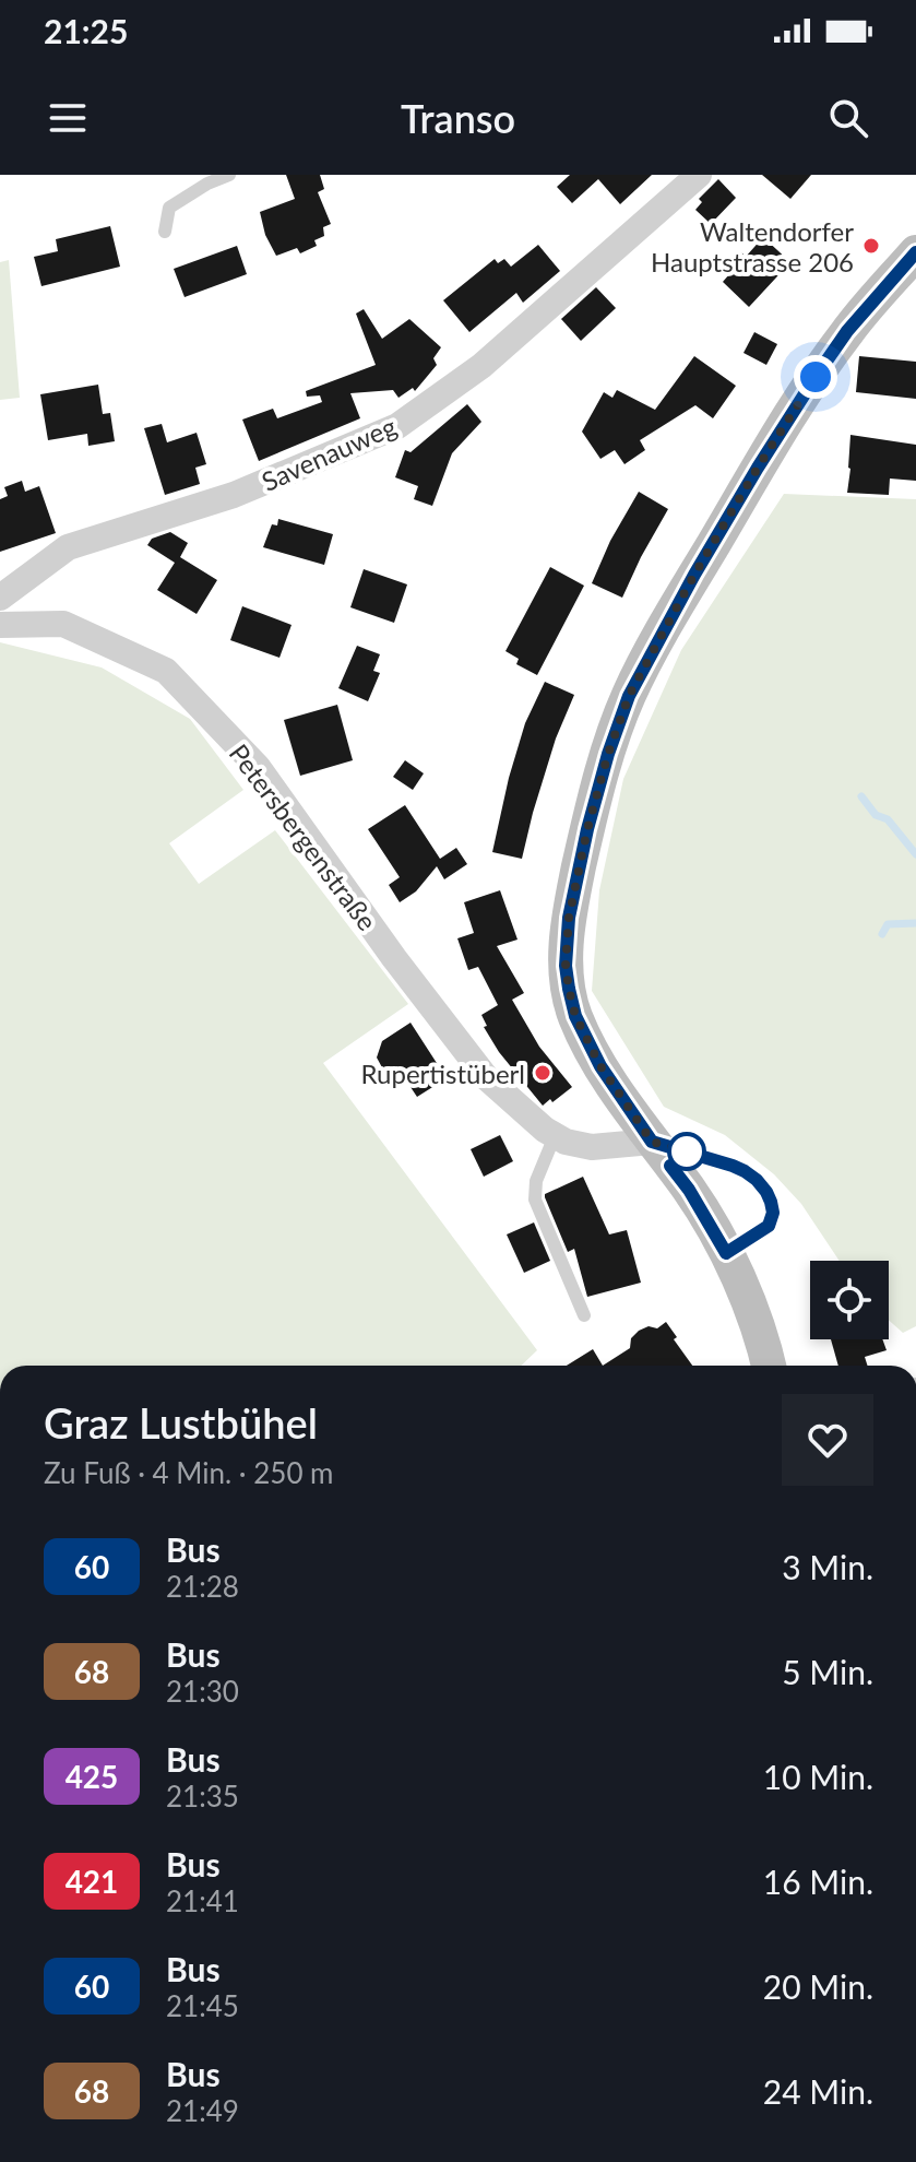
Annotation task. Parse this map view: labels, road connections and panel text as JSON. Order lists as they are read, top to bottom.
{
  "streets": {
    "street": ["Savenauweg", "Petersbergenstraße"]
  },
  "places": ["Waltendorfer Hauptstrasse 206", "Rupertistüberl"],
  "lines": ["bus line 60"],
  "page": {
    "status": "21:25",
    "header": "Transo",
    "heading": ["Graz Lustbühel", "Zu Fuß · 4 Min. · 250 m"],
    "list": [
      {
        "mark": "60",
        "name": "Bus",
        "note": "21:28",
        "value": "3 Min."
      },
      {
        "mark": "68",
        "name": "Bus",
        "note": "21:30",
        "value": "5 Min."
      },
      {
        "mark": "425",
        "name": "Bus",
        "note": "21:35",
        "value": "10 Min."
      },
      {
        "mark": "421",
        "name": "Bus",
        "note": "21:41",
        "value": "16 Min."
      },
      {
        "mark": "60",
        "name": "Bus",
        "note": "21:45",
        "value": "20 Min."
      },
      {
        "mark": "68",
        "name": "Bus",
        "note": "21:49",
        "value": "24 Min."
      }
    ]
  }
}
